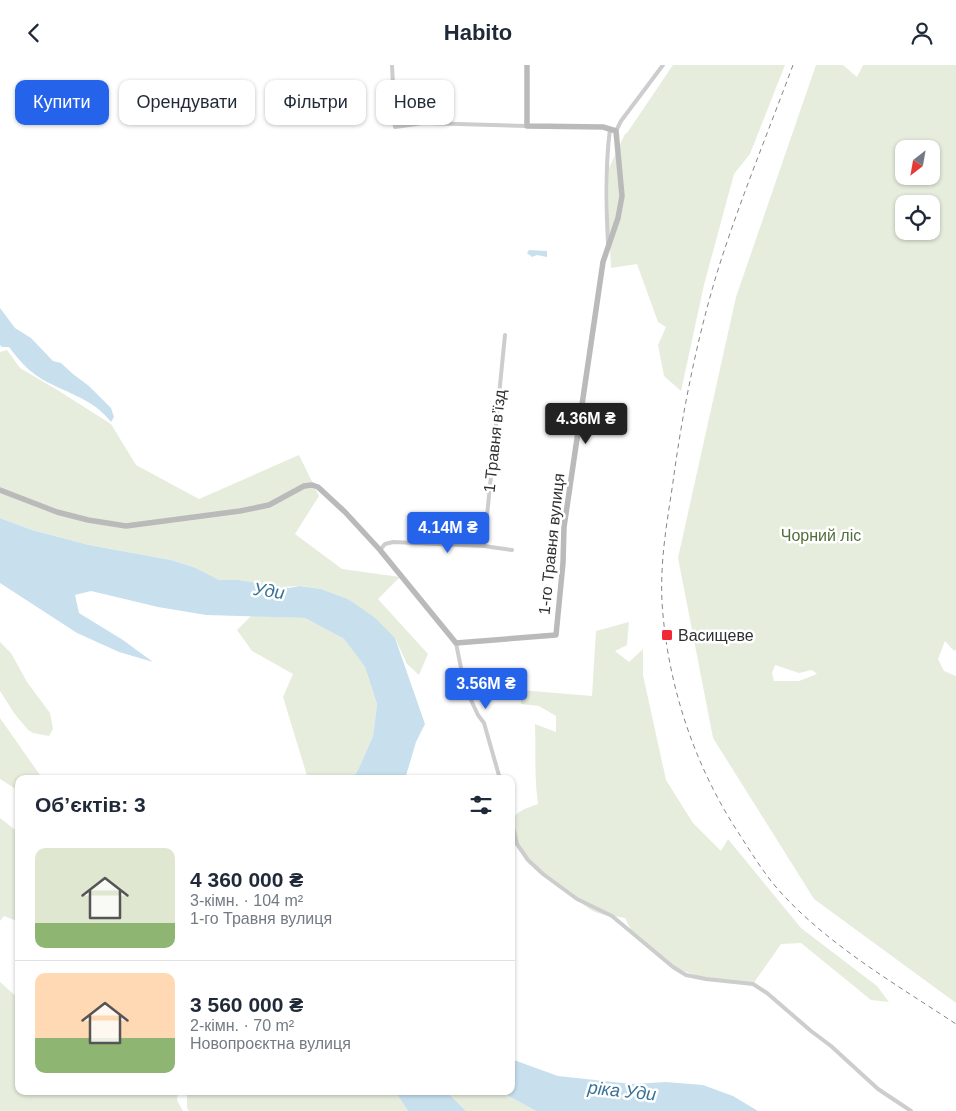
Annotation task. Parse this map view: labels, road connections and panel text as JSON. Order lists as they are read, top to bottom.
{
  "streets": {
    "street": ["1 Травня в’їзд", "1-го Травня вулиця"]
  },
  "water": ["Уди", "ріка Уди"],
  "parks": ["Чорний ліс"],
  "places": {
    "transit": ["Васищеве"]
  },
  "north": "bottom left",
  "page": {
    "header": "Habito",
    "chip": [
      "Купити",
      "Орендувати",
      "Фільтри",
      "Нове"
    ],
    "price": ["4.36M ₴", "4.14M ₴", "3.56M ₴"],
    "heading": "Об’єктів: 3",
    "list": [
      {
        "name": "4 360 000 ₴",
        "note": "3-кімн. · 104 m² · 1-го Травня вулиця"
      },
      {
        "name": "3 560 000 ₴",
        "note": "2-кімн. · 70 m² · Новопроєктна вулиця"
      }
    ]
  }
}
